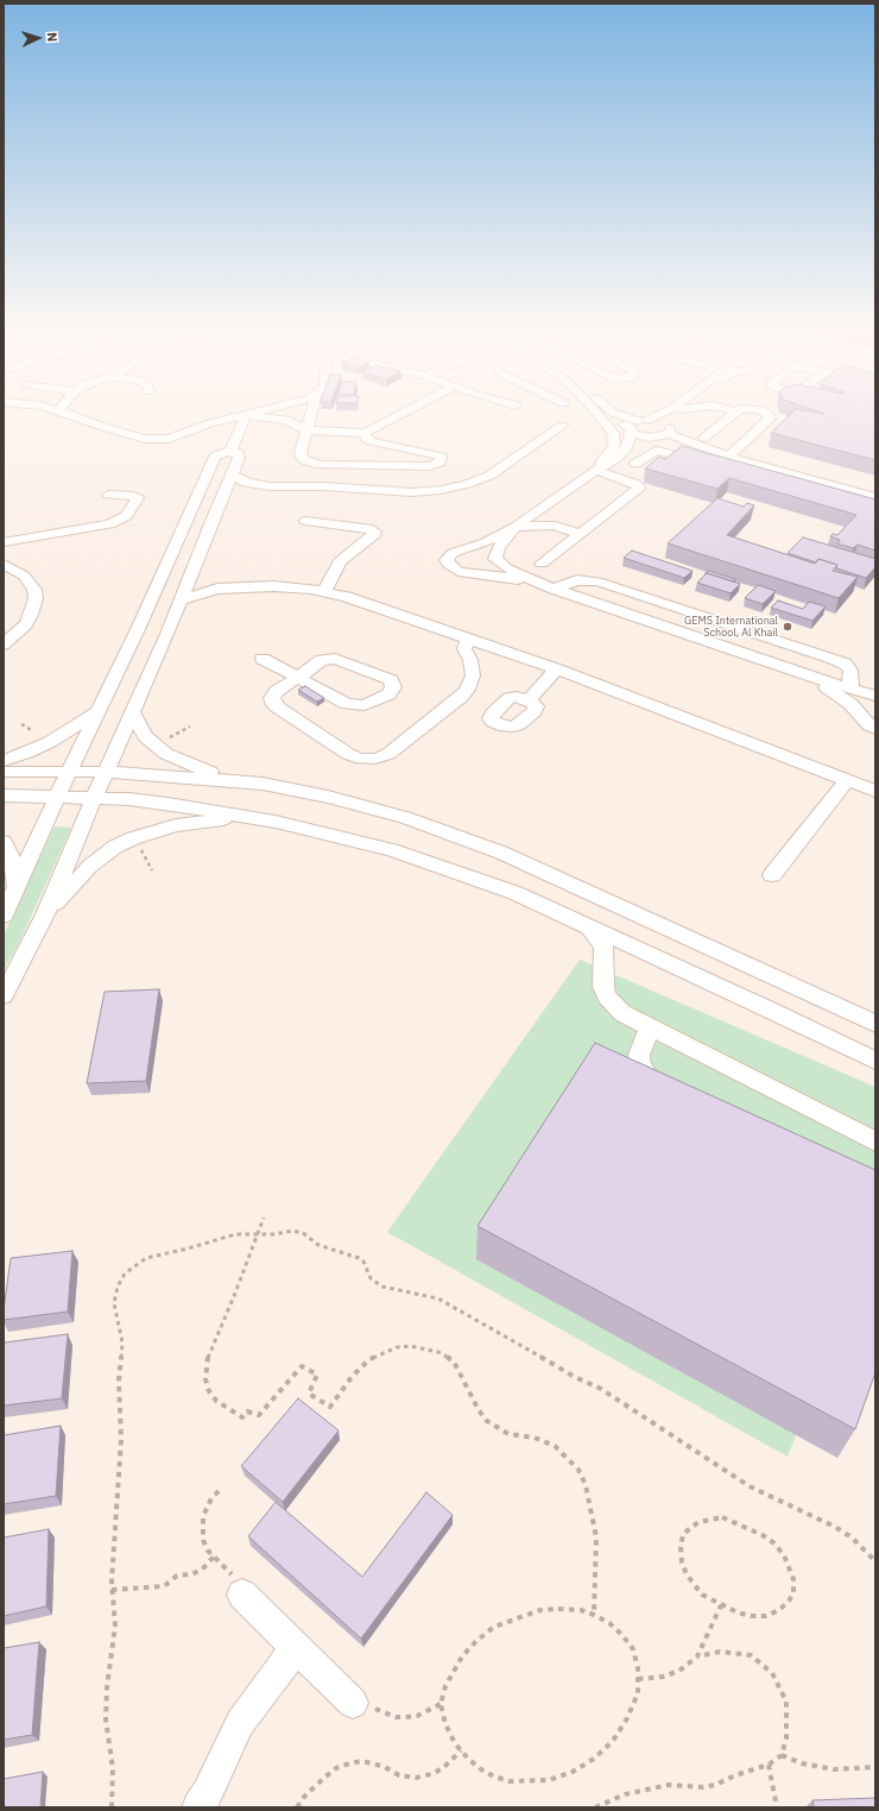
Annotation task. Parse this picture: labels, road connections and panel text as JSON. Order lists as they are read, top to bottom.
{
  "places": ["GEMS International School, Al Khail"],
  "north": "right"
}
